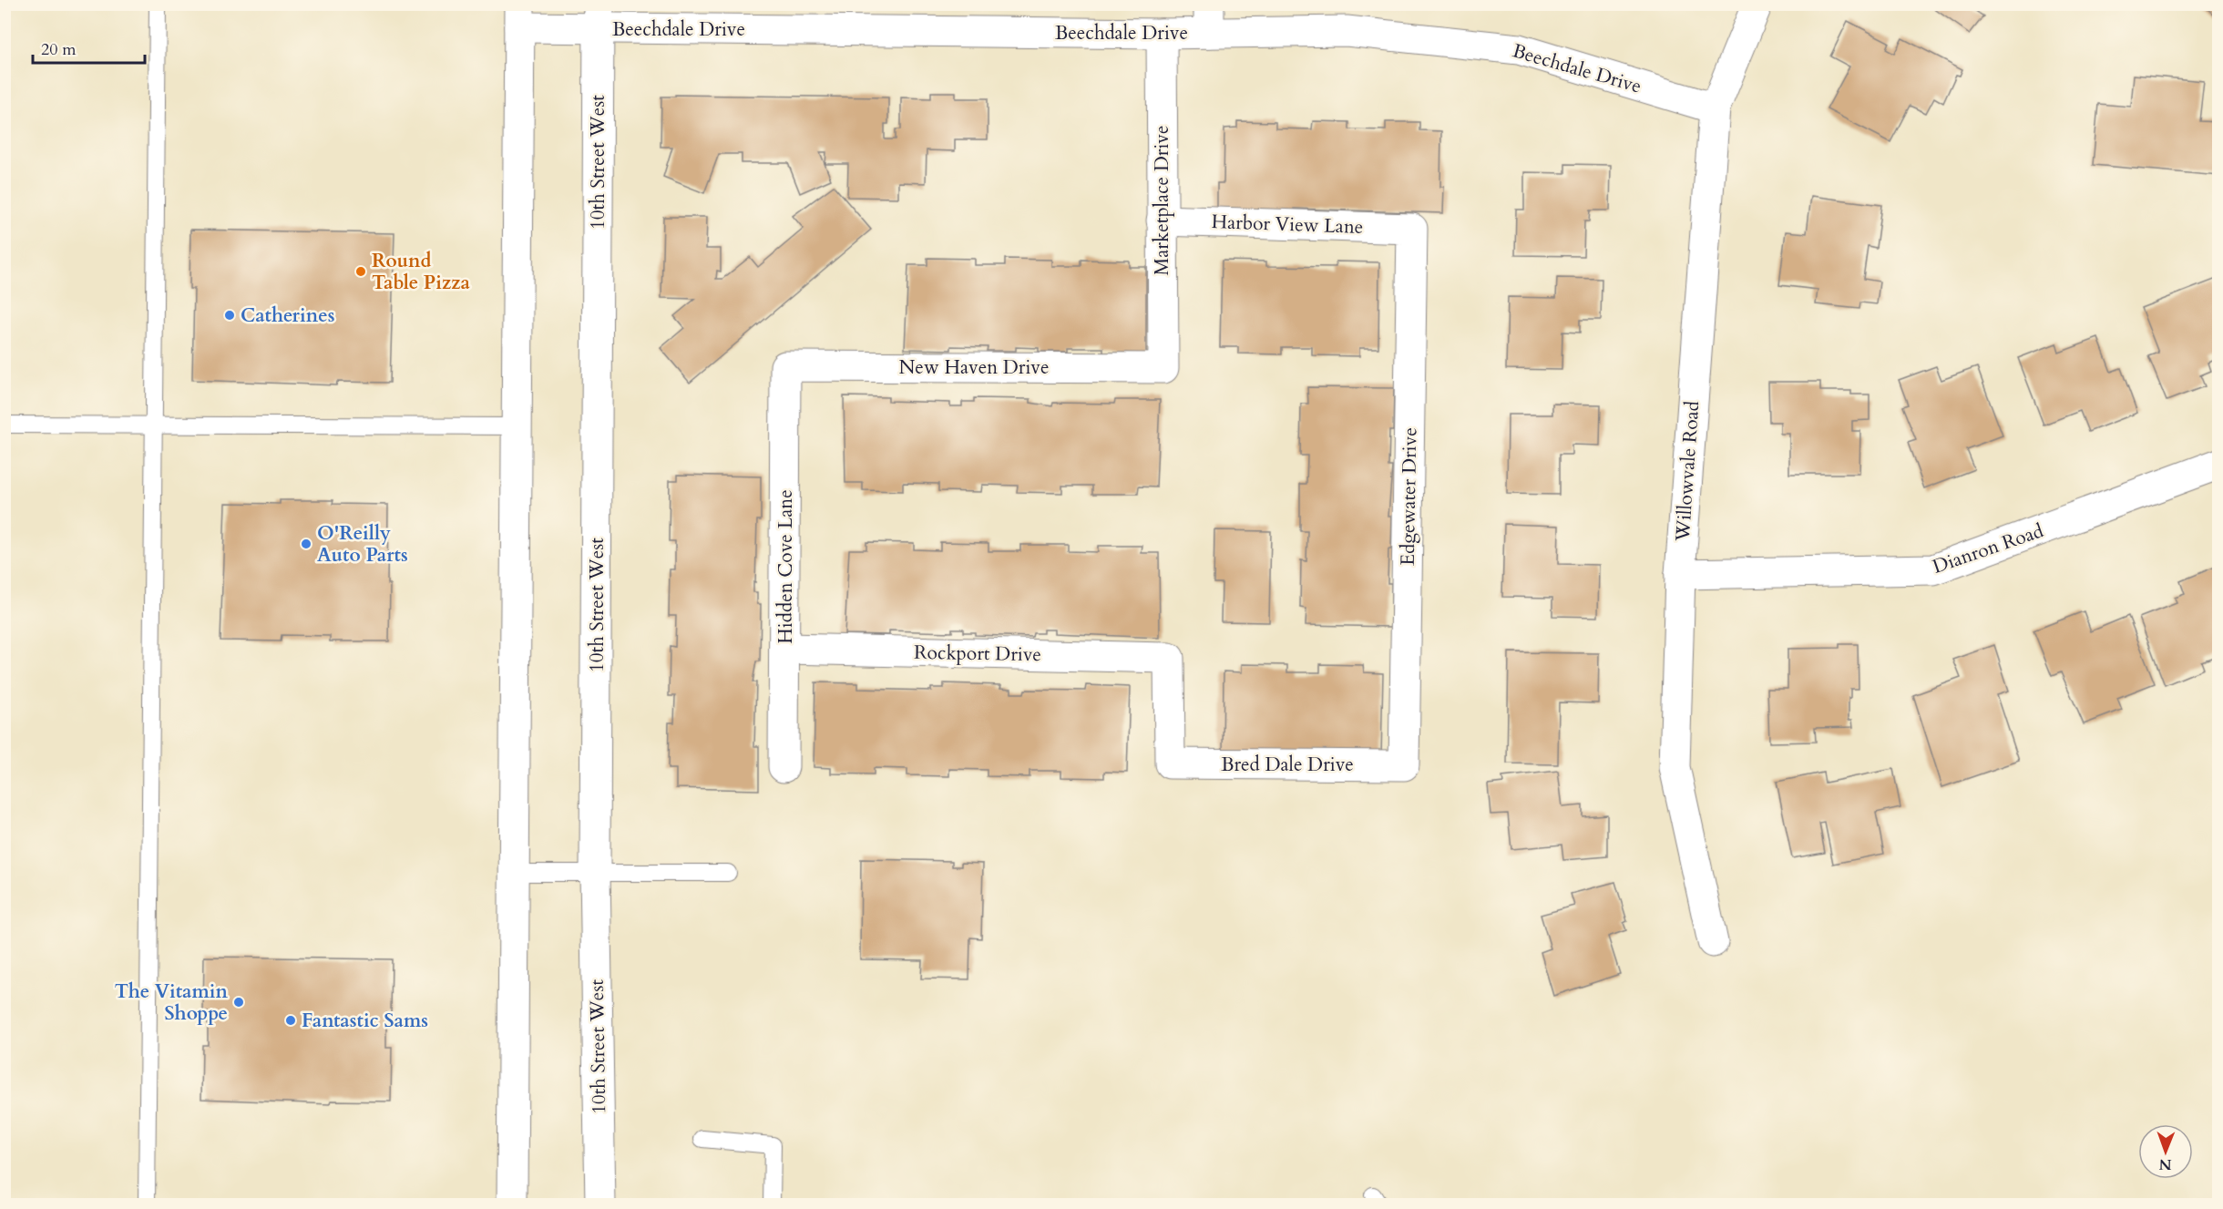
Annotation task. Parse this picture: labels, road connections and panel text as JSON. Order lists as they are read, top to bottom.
{
  "streets": {
    "street": [
      "Beechdale Drive",
      "10th Street West",
      "Marketplace Drive",
      "Harbor View Lane",
      "New Haven Drive",
      "Willowvale Road",
      "Edgewater Drive",
      "Dianron Road",
      "Hidden Cove Lane",
      "Rockport Drive",
      "Bred Dale Drive"
    ]
  },
  "crossings": [
    ["Beechdale Drive", "10th Street West"],
    ["Beechdale Drive", "Marketplace Drive"],
    ["Beechdale Drive", "Willowvale Road"],
    ["Marketplace Drive", "Harbor View Lane"],
    ["Marketplace Drive", "New Haven Drive"],
    ["Harbor View Lane", "Edgewater Drive"],
    ["New Haven Drive", "Hidden Cove Lane"],
    ["Willowvale Road", "Dianron Road"],
    ["Edgewater Drive", "Bred Dale Drive"],
    ["Hidden Cove Lane", "Rockport Drive"],
    ["Rockport Drive", "Bred Dale Drive"]
  ],
  "places": [
    "Round Table Pizza",
    "Catherines",
    "O'Reilly Auto Parts",
    "The Vitamin Shoppe",
    "Fantastic Sams"
  ],
  "scale_bar": "20 m",
  "north": "bottom"
}
